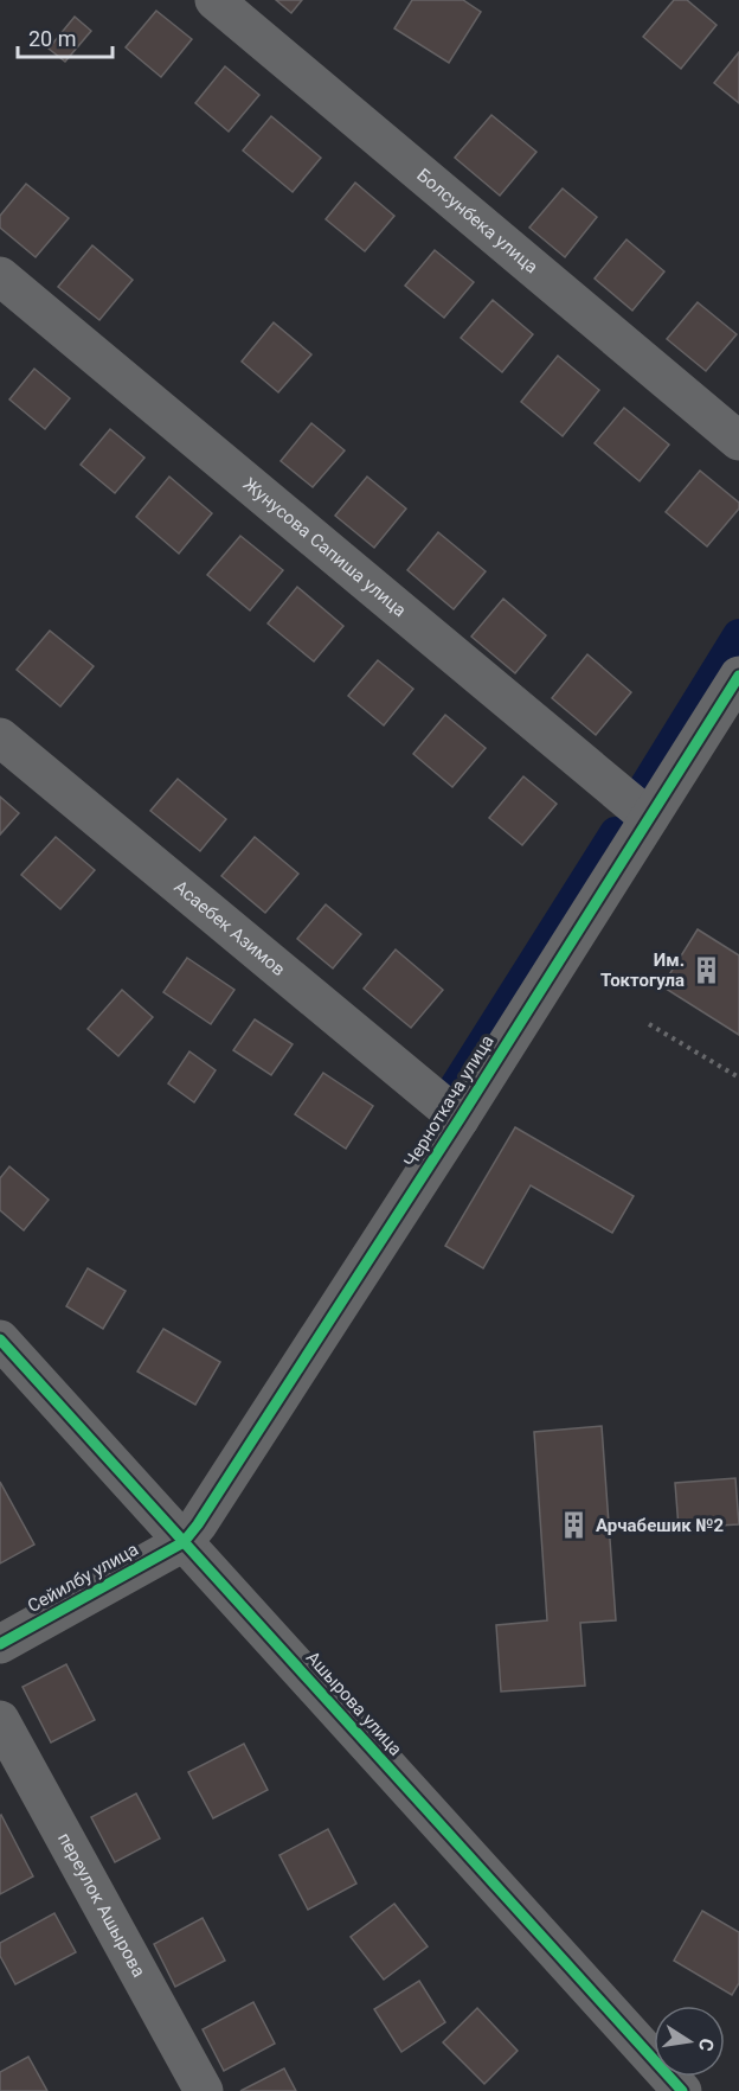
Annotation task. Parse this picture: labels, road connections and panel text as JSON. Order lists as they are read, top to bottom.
{
  "streets": {
    "street": [
      "Болсунбека улица",
      "Жунусова Сапиша улица",
      "Асаебек Азимов",
      "Черноткача улица",
      "Сейилбу улица",
      "Ашырова улица",
      "переулок Ашырова"
    ]
  },
  "crossings": [
    ["Жунусова Сапиша улица", "Черноткача улица"],
    ["Асаебек Азимов", "Черноткача улица"],
    ["Черноткача улица", "Сейилбу улица"],
    ["Черноткача улица", "Ашырова улица"],
    ["Сейилбу улица", "Ашырова улица"]
  ],
  "places": {
    "building": ["Им. Токтогула", "Арчабешик №2"]
  },
  "scale_bar": "20 m",
  "north": "right"
}
